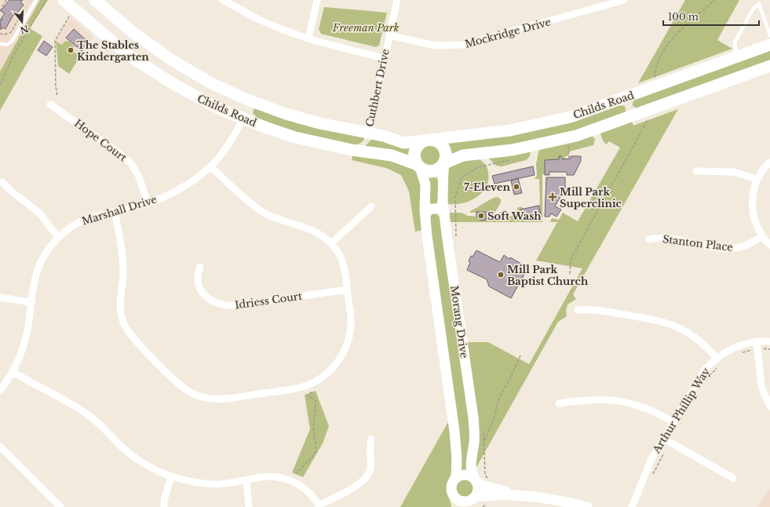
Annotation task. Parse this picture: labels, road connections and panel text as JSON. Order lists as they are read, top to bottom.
{
  "streets": {
    "main road": ["Cuthbert Drive", "Childs Road", "Morang Drive"],
    "street": [
      "Mockridge Drive",
      "Hope Court",
      "Marshall Drive",
      "Stanton Place",
      "Idriess Court",
      "Arthur Phillip Way"
    ]
  },
  "crossings": [
    ["Mockridge Drive", "Cuthbert Drive"],
    ["Cuthbert Drive", "Childs Road"],
    ["Childs Road", "Marshall Drive"],
    ["Childs Road", "Morang Drive"],
    ["Hope Court", "Marshall Drive"]
  ],
  "parks": ["Freeman Park"],
  "places": {
    "other": [
      "The Stables Kindergarten",
      "7-Eleven",
      "Soft Wash",
      "Mill Park Baptist Church"
    ],
    "health": ["Mill Park Superclinic"]
  },
  "scale_bar": "100 m",
  "north": "bottom"
}
